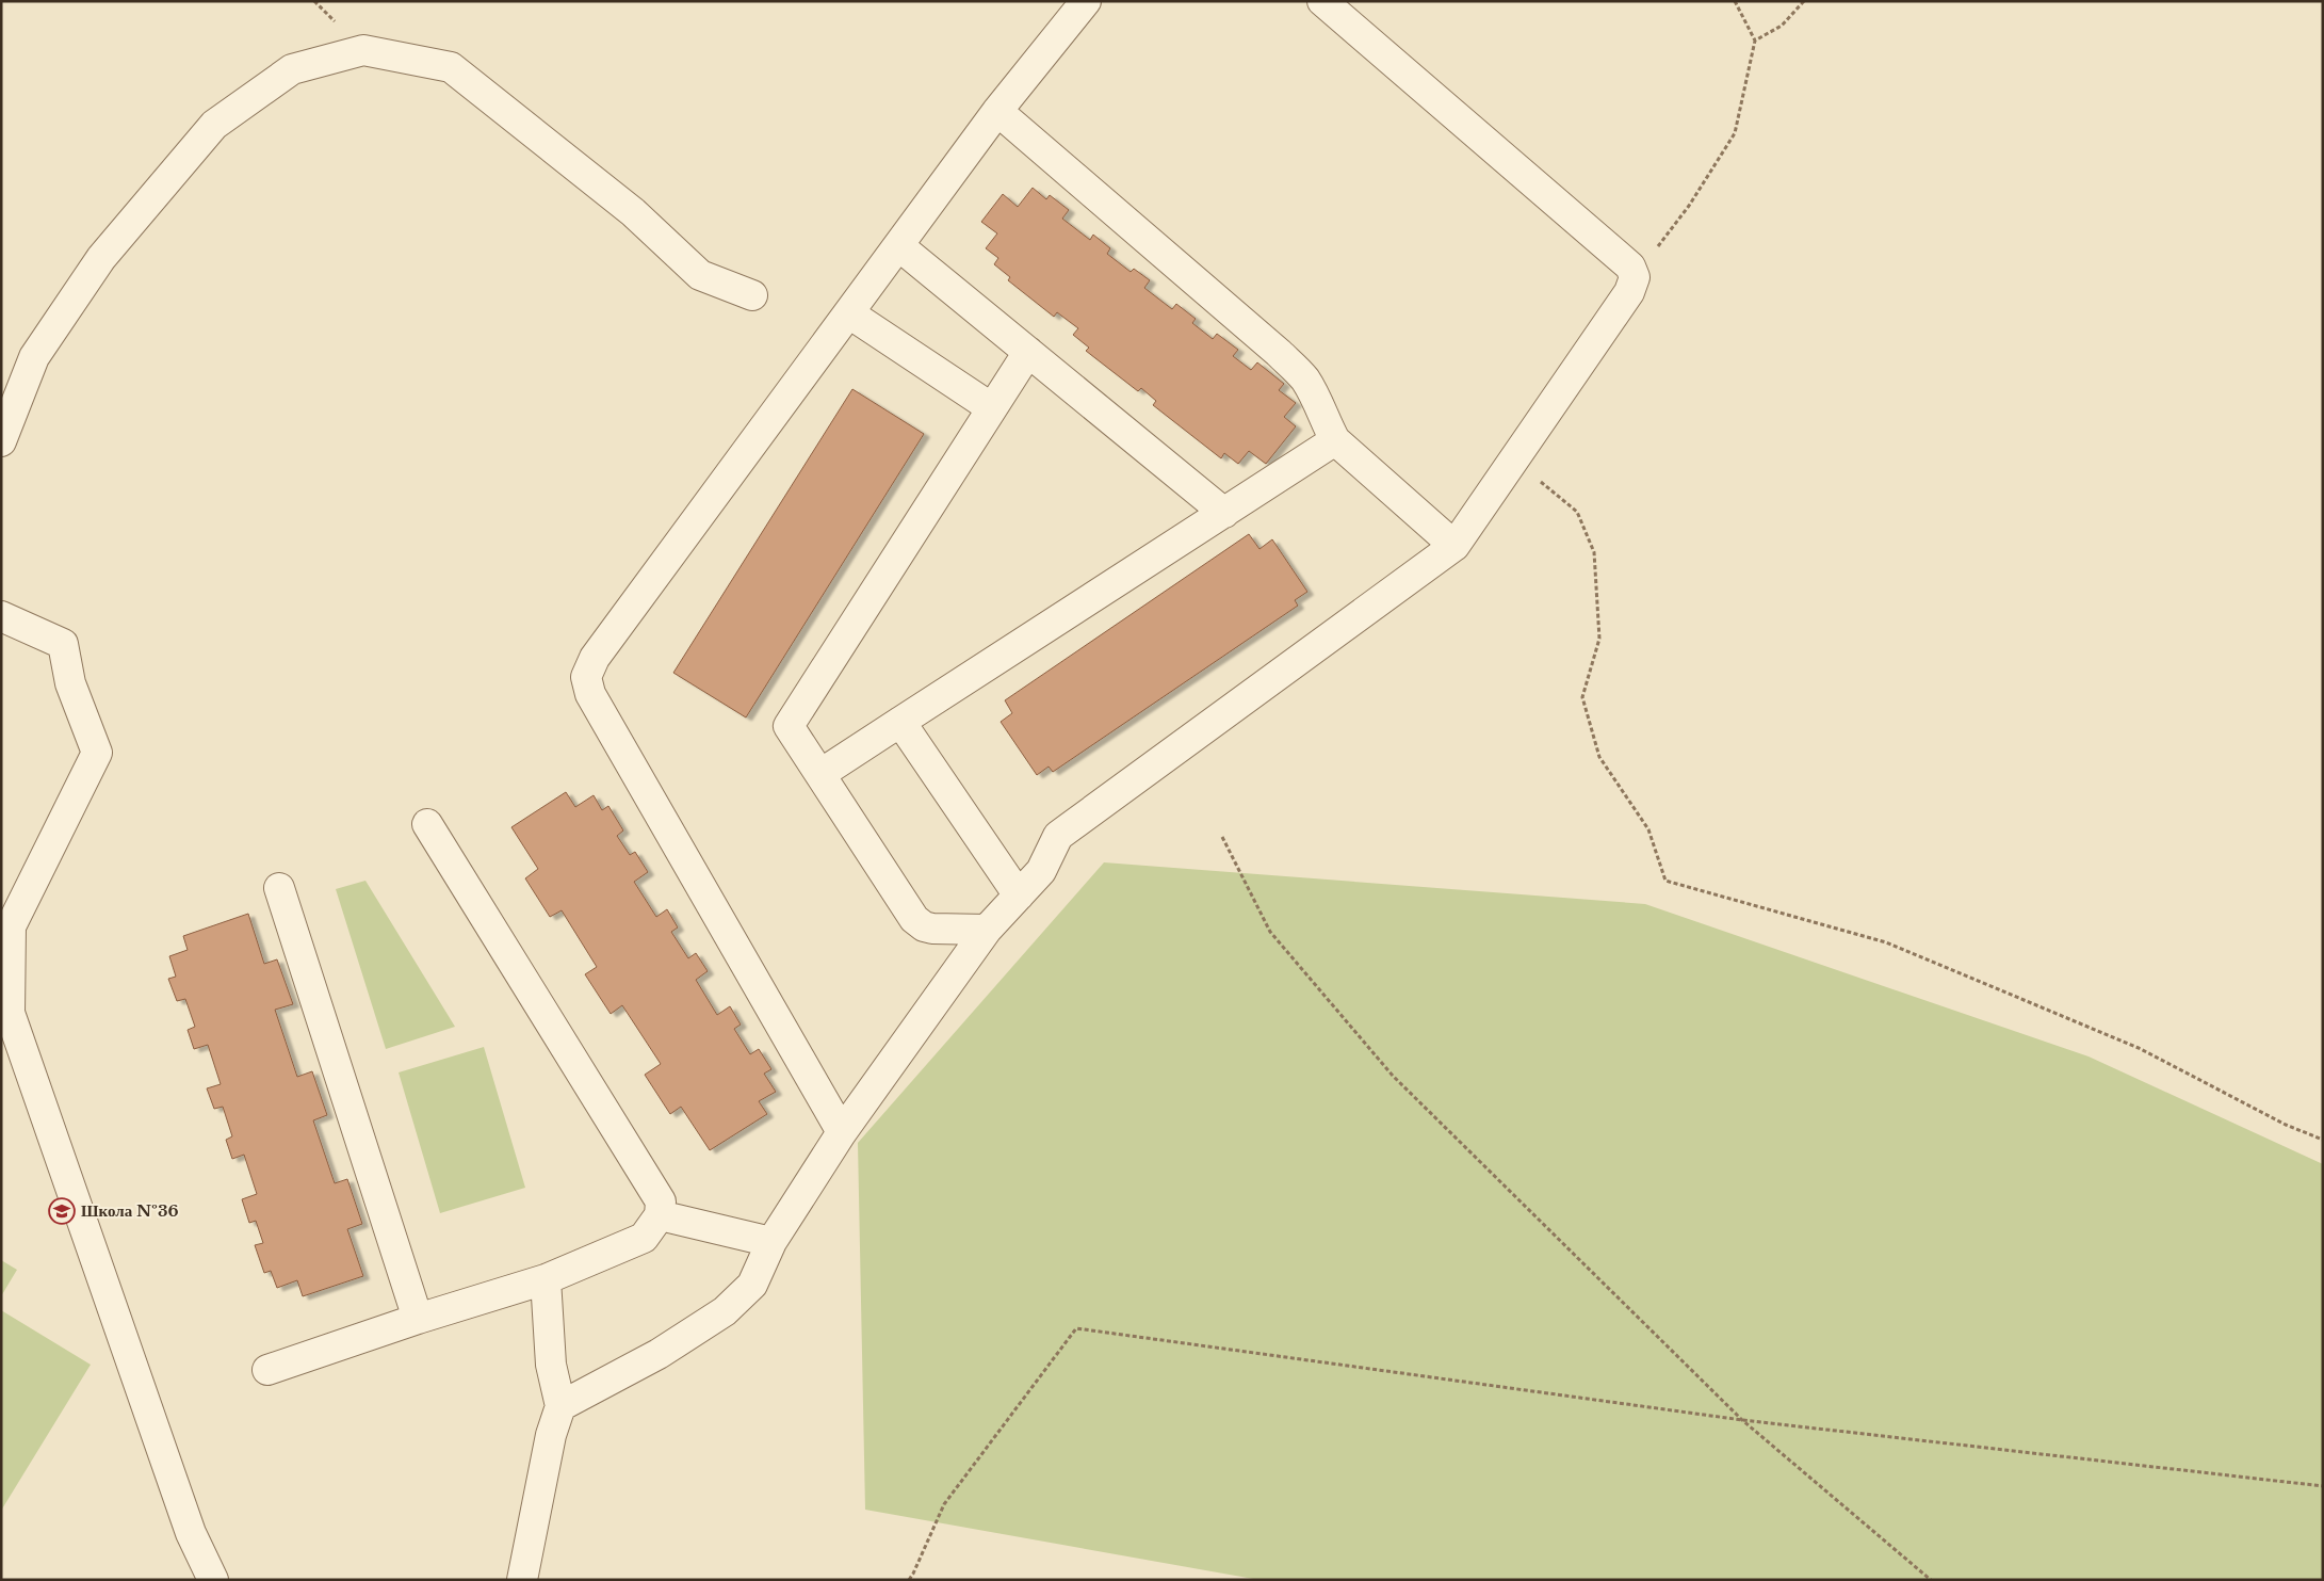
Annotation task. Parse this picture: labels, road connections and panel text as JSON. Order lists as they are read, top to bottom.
{
  "places": {
    "school or university": ["Школа №36"]
  }
}
